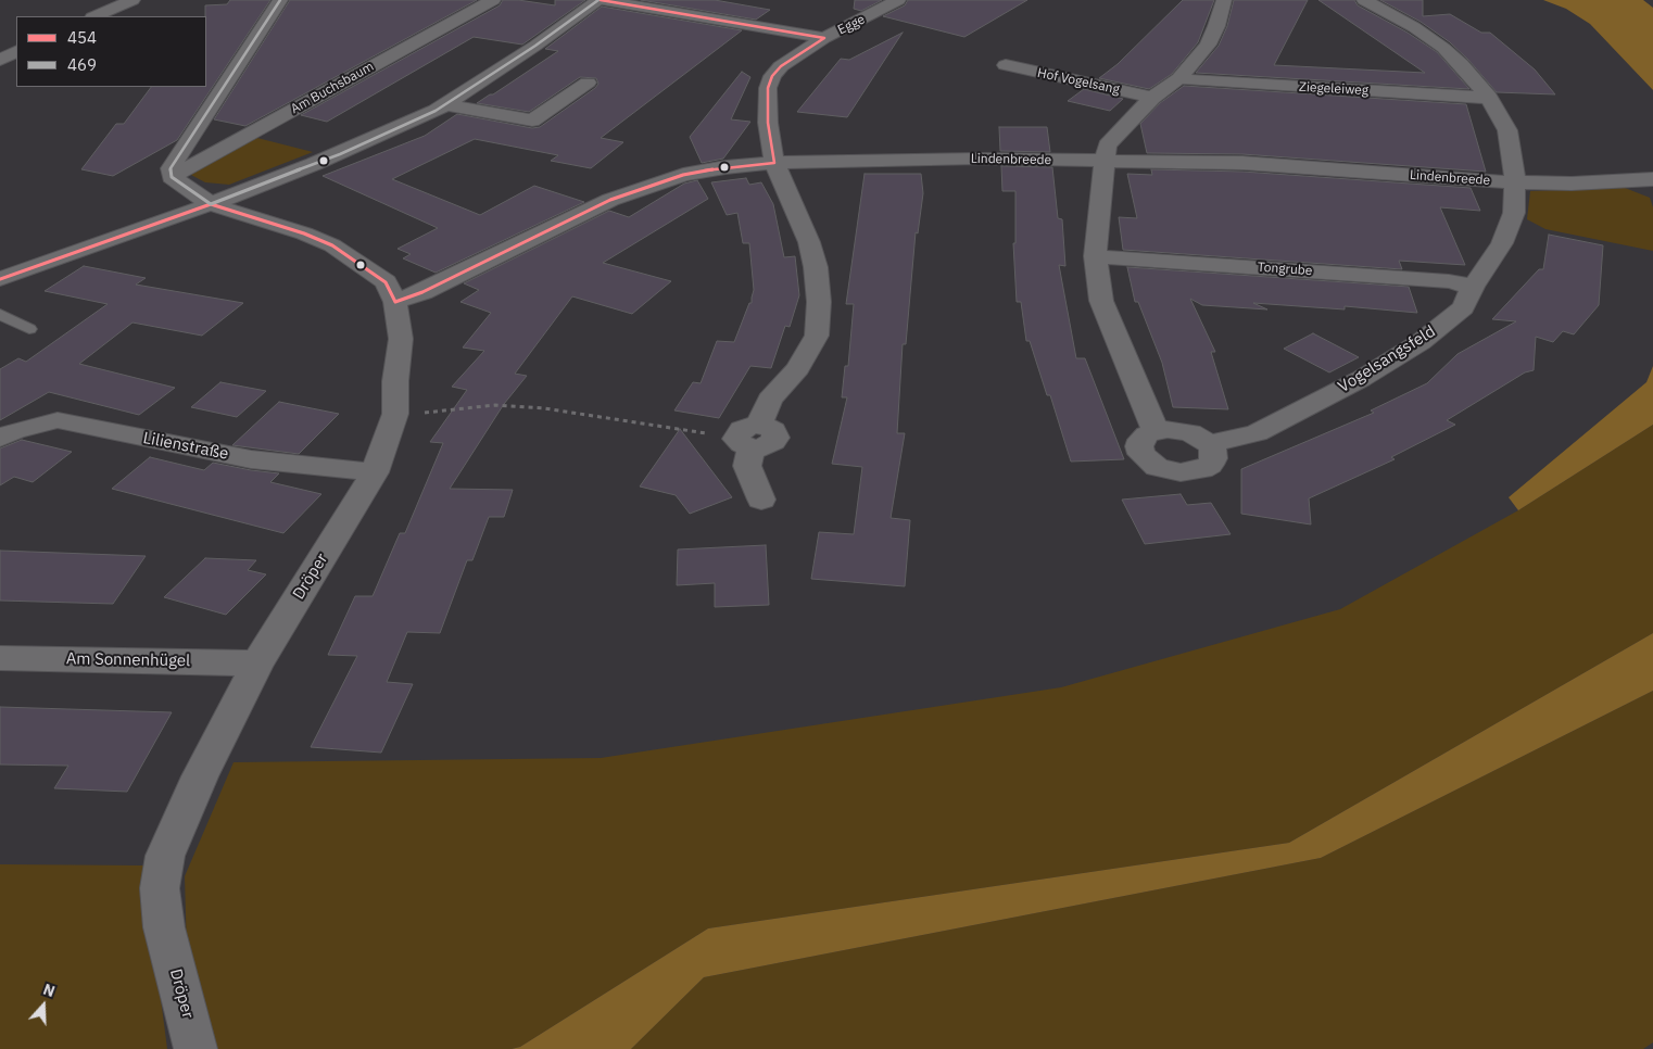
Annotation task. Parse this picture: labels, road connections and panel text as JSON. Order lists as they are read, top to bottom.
{
  "streets": {
    "street": [
      "Egge",
      "Hof Vogelsang",
      "Am Buchsbaum",
      "Ziegeleiweg",
      "Lindenbreede",
      "Tongrube",
      "Vogelsangsfeld",
      "Lilienstraße",
      "Dröper",
      "Am Sonnenhügel"
    ]
  },
  "crossings": [
    ["Egge", "Lindenbreede"],
    ["Am Buchsbaum", "Dröper"],
    ["Lindenbreede", "Vogelsangsfeld"],
    ["Lindenbreede", "Dröper"],
    ["Tongrube", "Vogelsangsfeld"],
    ["Lilienstraße", "Dröper"],
    ["Dröper", "Am Sonnenhügel"]
  ],
  "lines": ["transit line 454", "transit line 469"],
  "legend": ["454", "469"],
  "north": "top"
}
